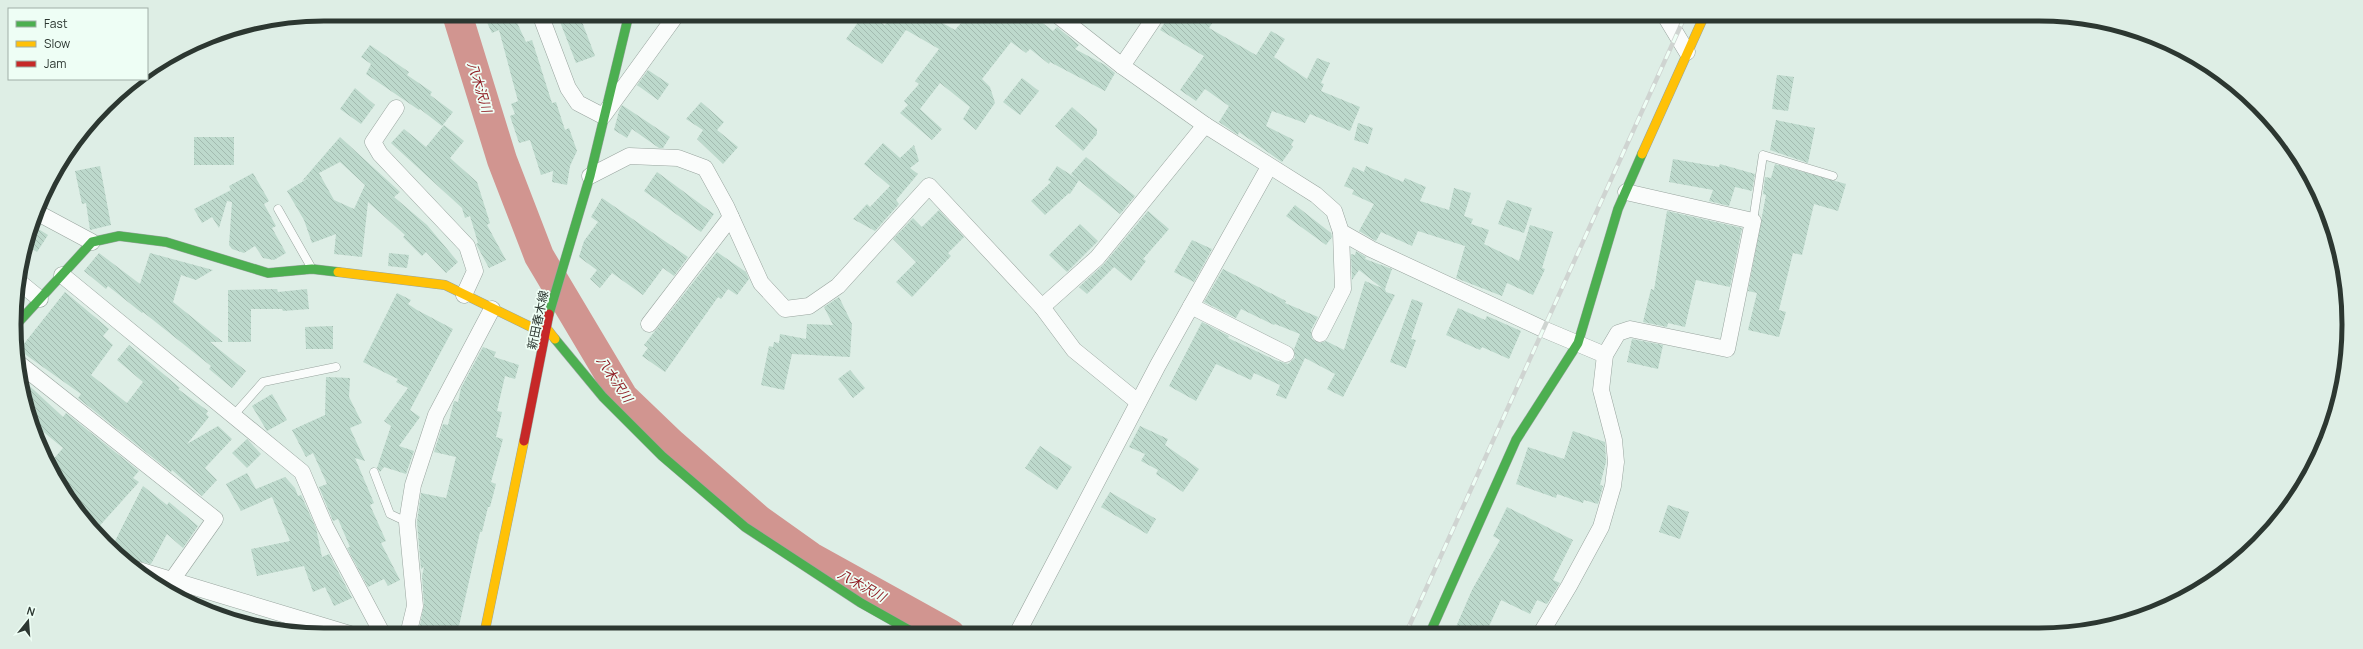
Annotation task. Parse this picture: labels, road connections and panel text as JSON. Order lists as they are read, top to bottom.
{
  "streets": {
    "street": ["新田春木線"]
  },
  "water": ["八木沢川"],
  "legend": ["Fast", "Slow", "Jam"],
  "north": "top"
}
